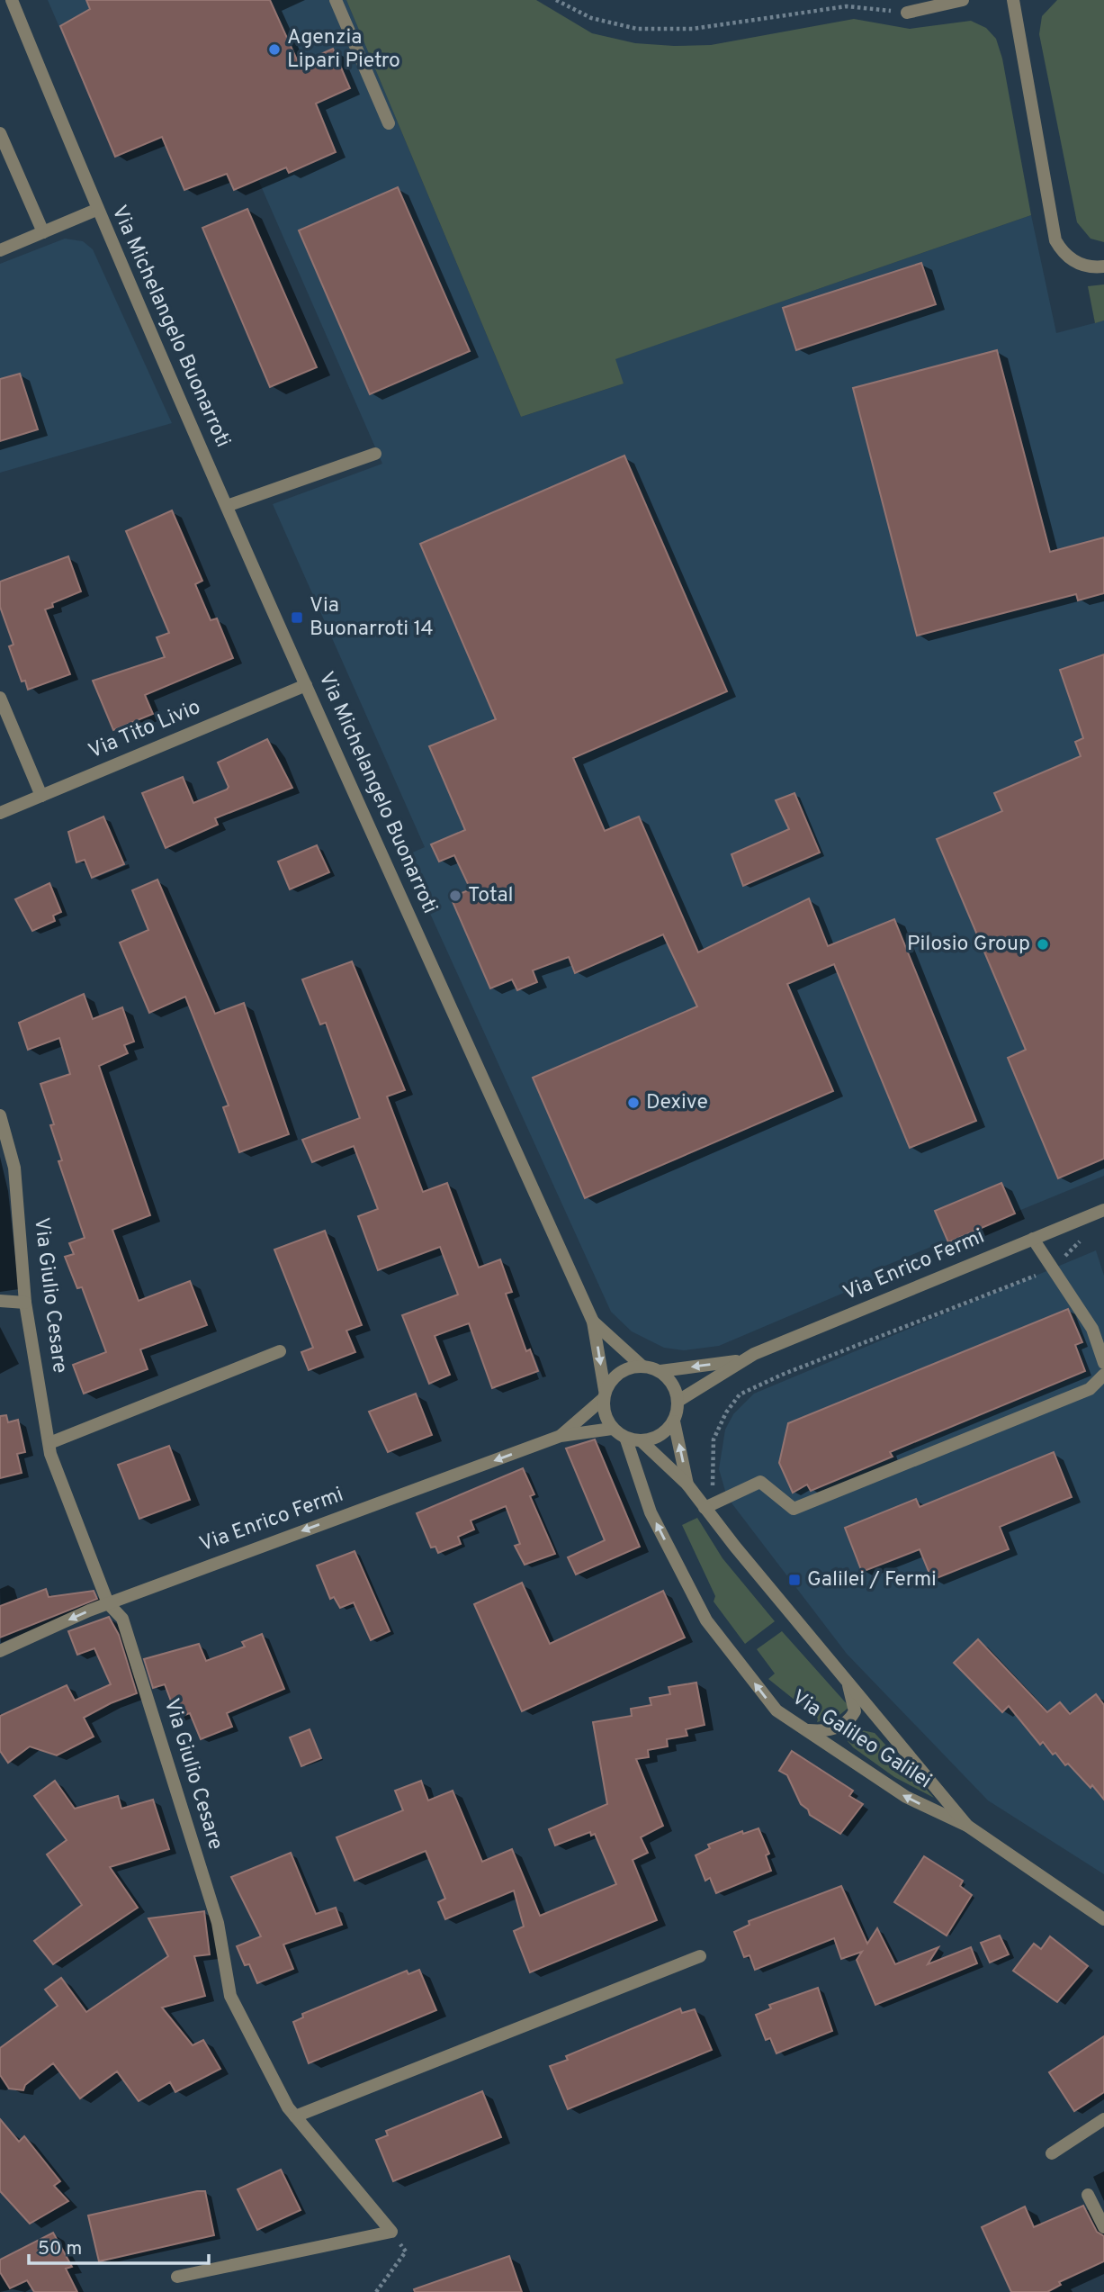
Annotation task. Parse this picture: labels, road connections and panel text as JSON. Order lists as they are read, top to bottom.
{
  "streets": {
    "street": [
      "Via Michelangelo Buonarroti",
      "Via Tito Livio",
      "Via Enrico Fermi",
      "Via Giulio Cesare",
      "Via Galileo Galilei"
    ]
  },
  "crossings": [
    ["Via Michelangelo Buonarroti", "Via Tito Livio"],
    ["Via Michelangelo Buonarroti", "Via Enrico Fermi"],
    ["Via Michelangelo Buonarroti", "Via Galileo Galilei"],
    ["Via Enrico Fermi", "Via Giulio Cesare"],
    ["Via Enrico Fermi", "Via Galileo Galilei"]
  ],
  "one_way": ["Via Enrico Fermi"],
  "places": {
    "other": [
      "Agenzia Lipari Pietro",
      "Total",
      "Pilosio Group",
      "Dexive"
    ],
    "transit": ["Via Buonarroti 14", "Galilei / Fermi"]
  },
  "scale_bar": "50 m"
}
